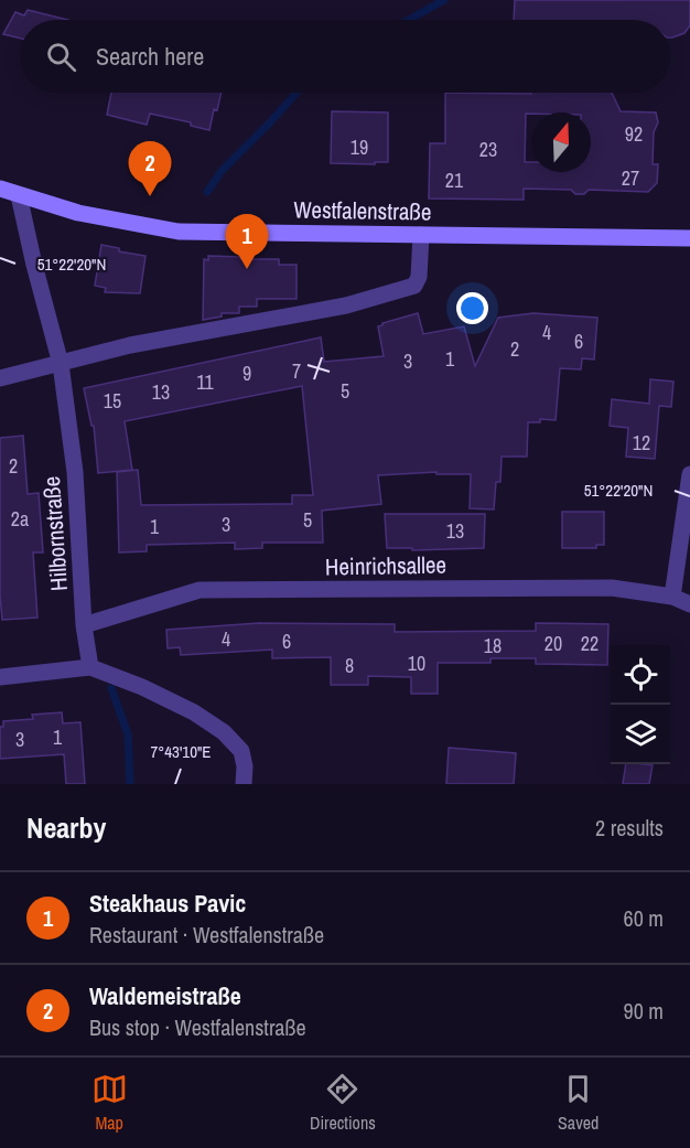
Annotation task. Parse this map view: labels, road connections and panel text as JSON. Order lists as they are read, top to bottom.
{
  "streets": {
    "main road": ["Westfalenstraße"],
    "street": ["Hilbornstraße", "Heinrichsallee"]
  },
  "crossings": [
    ["Westfalenstraße", "Hilbornstraße"],
    ["Hilbornstraße", "Heinrichsallee"]
  ],
  "house_numbers": [
    "92",
    "19",
    "23",
    "27",
    "21",
    "4",
    "6",
    "2",
    "1",
    "3",
    "7",
    "9",
    "11",
    "5",
    "13",
    "15",
    "12",
    "2",
    "2a",
    "5",
    "3",
    "1",
    "13",
    "4",
    "6",
    "20",
    "22",
    "18",
    "10",
    "8",
    "1",
    "3"
  ],
  "north": "top",
  "page": {
    "search": "Search here",
    "pins": ["2", "1"],
    "heading": ["Nearby", "2 results"],
    "list": [
      {
        "mark": "1",
        "name": "Steakhaus Pavic",
        "note": "Restaurant · Westfalenstraße",
        "value": "60 m"
      },
      {
        "mark": "2",
        "name": "Waldemeistraße",
        "note": "Bus stop · Westfalenstraße",
        "value": "90 m"
      }
    ],
    "nav": ["Map", "Directions", "Saved"]
  },
  "coordinates": ["51°22'20\"N", "7°43'10\"E"]
}
